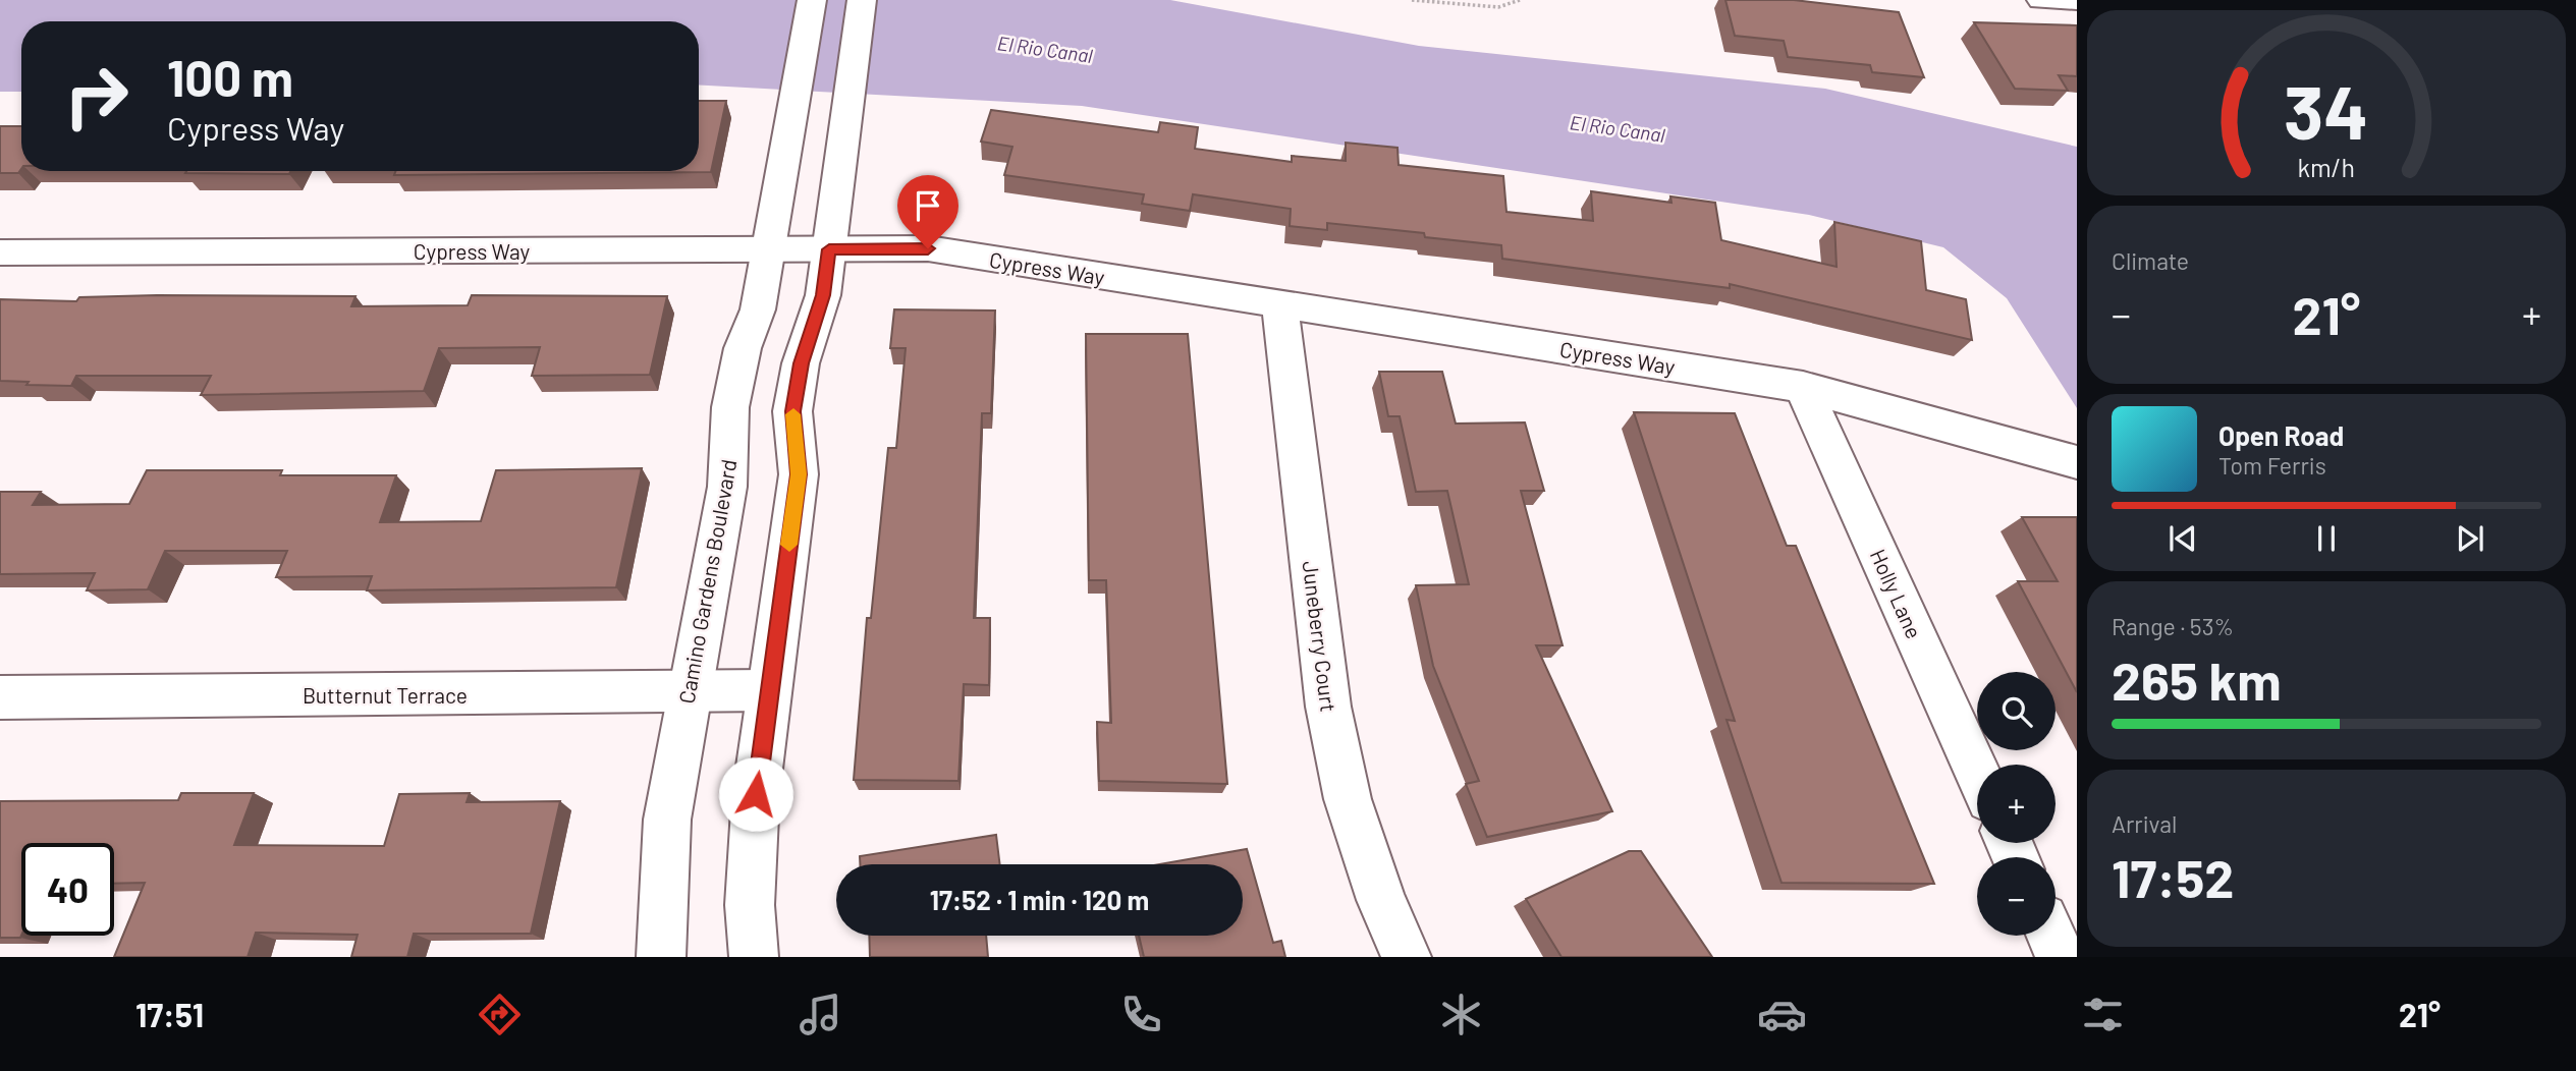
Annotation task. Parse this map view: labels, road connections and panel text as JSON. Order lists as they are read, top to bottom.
{
  "streets": {
    "street": [
      "Cypress Way",
      "Camino Gardens Boulevard",
      "Holly Lane",
      "Juneberry Court",
      "Butternut Terrace"
    ]
  },
  "crossings": [
    ["Cypress Way", "Camino Gardens Boulevard"],
    ["Cypress Way", "Holly Lane"],
    ["Cypress Way", "Juneberry Court"],
    ["Camino Gardens Boulevard", "Butternut Terrace"]
  ],
  "water": ["El Rio Canal"],
  "page": {
    "turn": ["100 m", "Cypress Way"],
    "tile": [
      "Climate",
      ["Range · 53%", "265 km"],
      ["Arrival", "17:52"]
    ],
    "heat": ["−", "21°", "+"],
    "song": ["Open Road", "Tom Ferris"],
    "map_buttons": ["+", "−"],
    "limit": "40",
    "trip": "17:52 · 1 min · 120 m",
    "tabs": ["17:51", "21°"],
    "gauge": ["34", "km/h"]
  }
}
